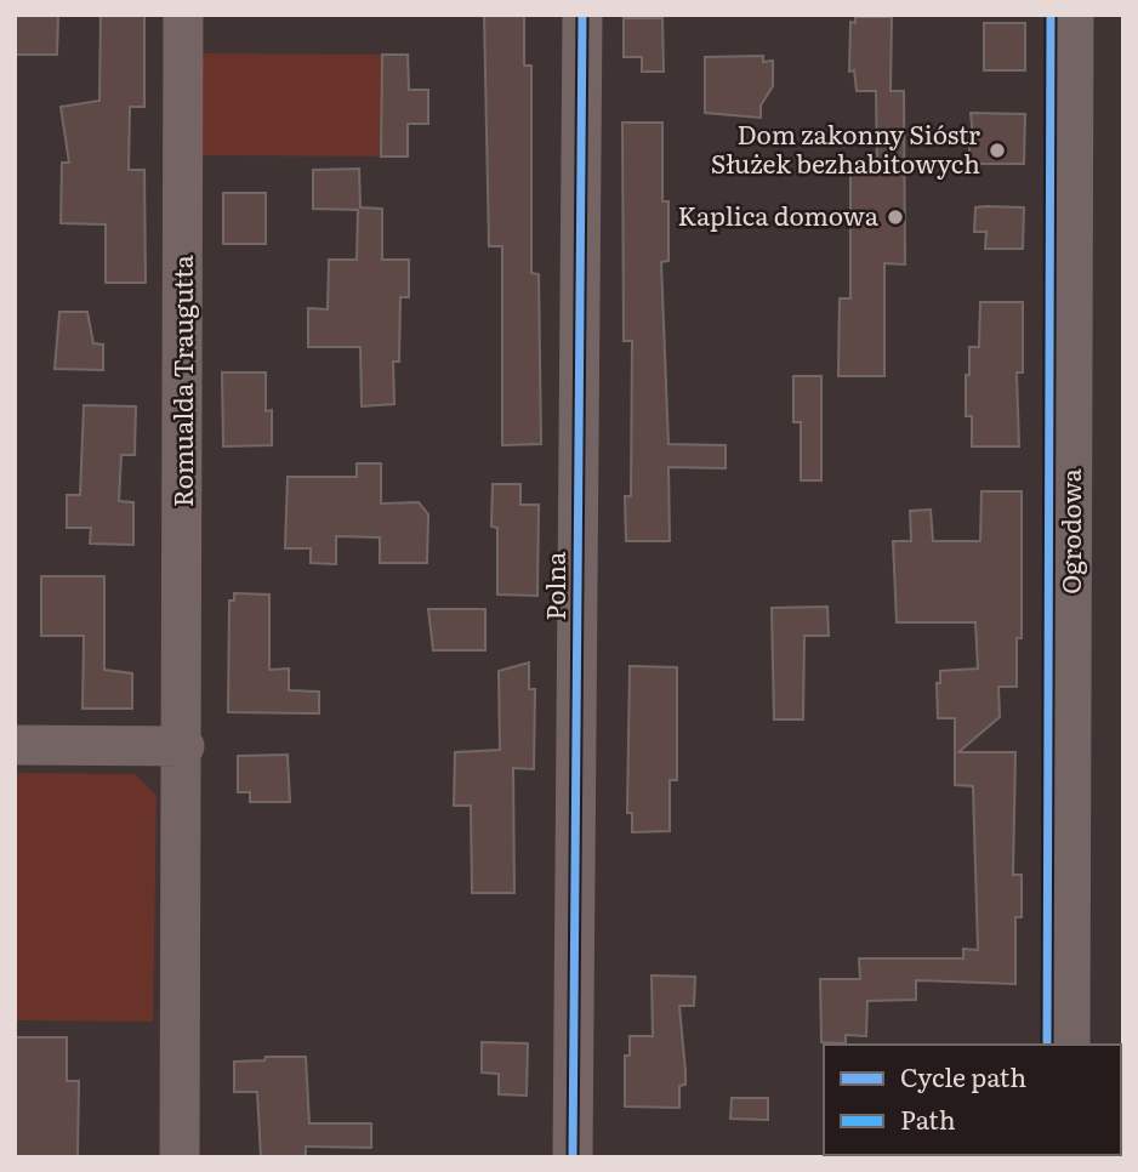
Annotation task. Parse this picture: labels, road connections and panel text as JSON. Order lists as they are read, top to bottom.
{
  "streets": {
    "street": ["Romualda Traugutta", "Ogrodowa", "Polna"]
  },
  "places": ["Dom zakonny Sióstr Służek bezhabitowych", "Kaplica domowa"],
  "legend": ["Cycle path", "Path"]
}
